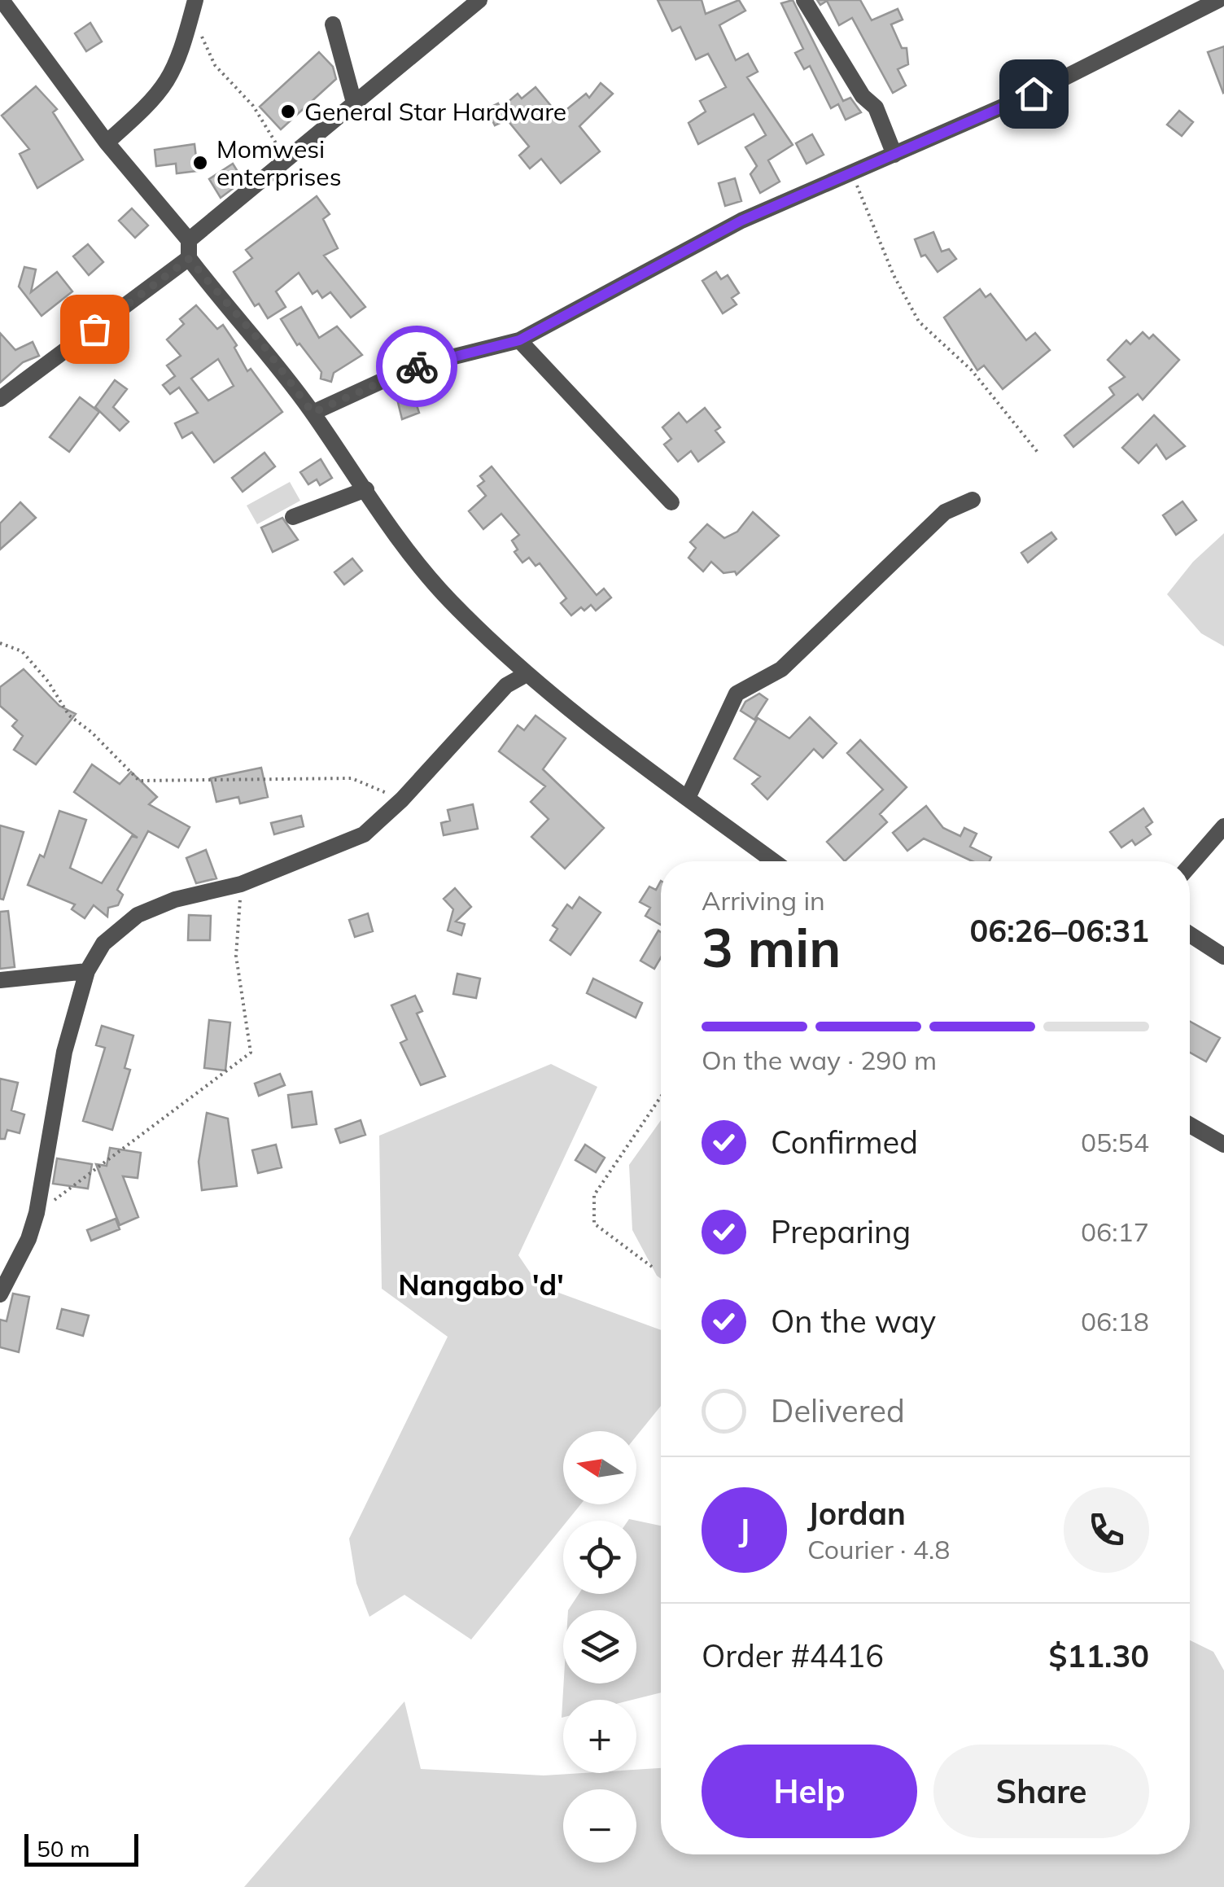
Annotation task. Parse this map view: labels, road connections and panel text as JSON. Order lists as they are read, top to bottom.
{
  "districts": ["Nangabo 'd'"],
  "places": ["General Star Hardware", "Momwesi enterprises"],
  "scale_bar": "50 m",
  "north": "left",
  "page": {
    "heading": ["3 min", "Arriving in", "06:26–06:31"],
    "panel": [
      "Jordan",
      "Courier · 4.8",
      "Order #4416",
      "$11.30"
    ],
    "bar": "On the way · 290 m",
    "list": [
      ["Confirmed", "05:54"],
      ["Preparing", "06:17"],
      ["On the way", "06:18"],
      "Delivered"
    ],
    "map_buttons": ["+", "−"],
    "round": "J",
    "buttons": ["Help", "Share"],
    "scale": "50 m"
  }
}
